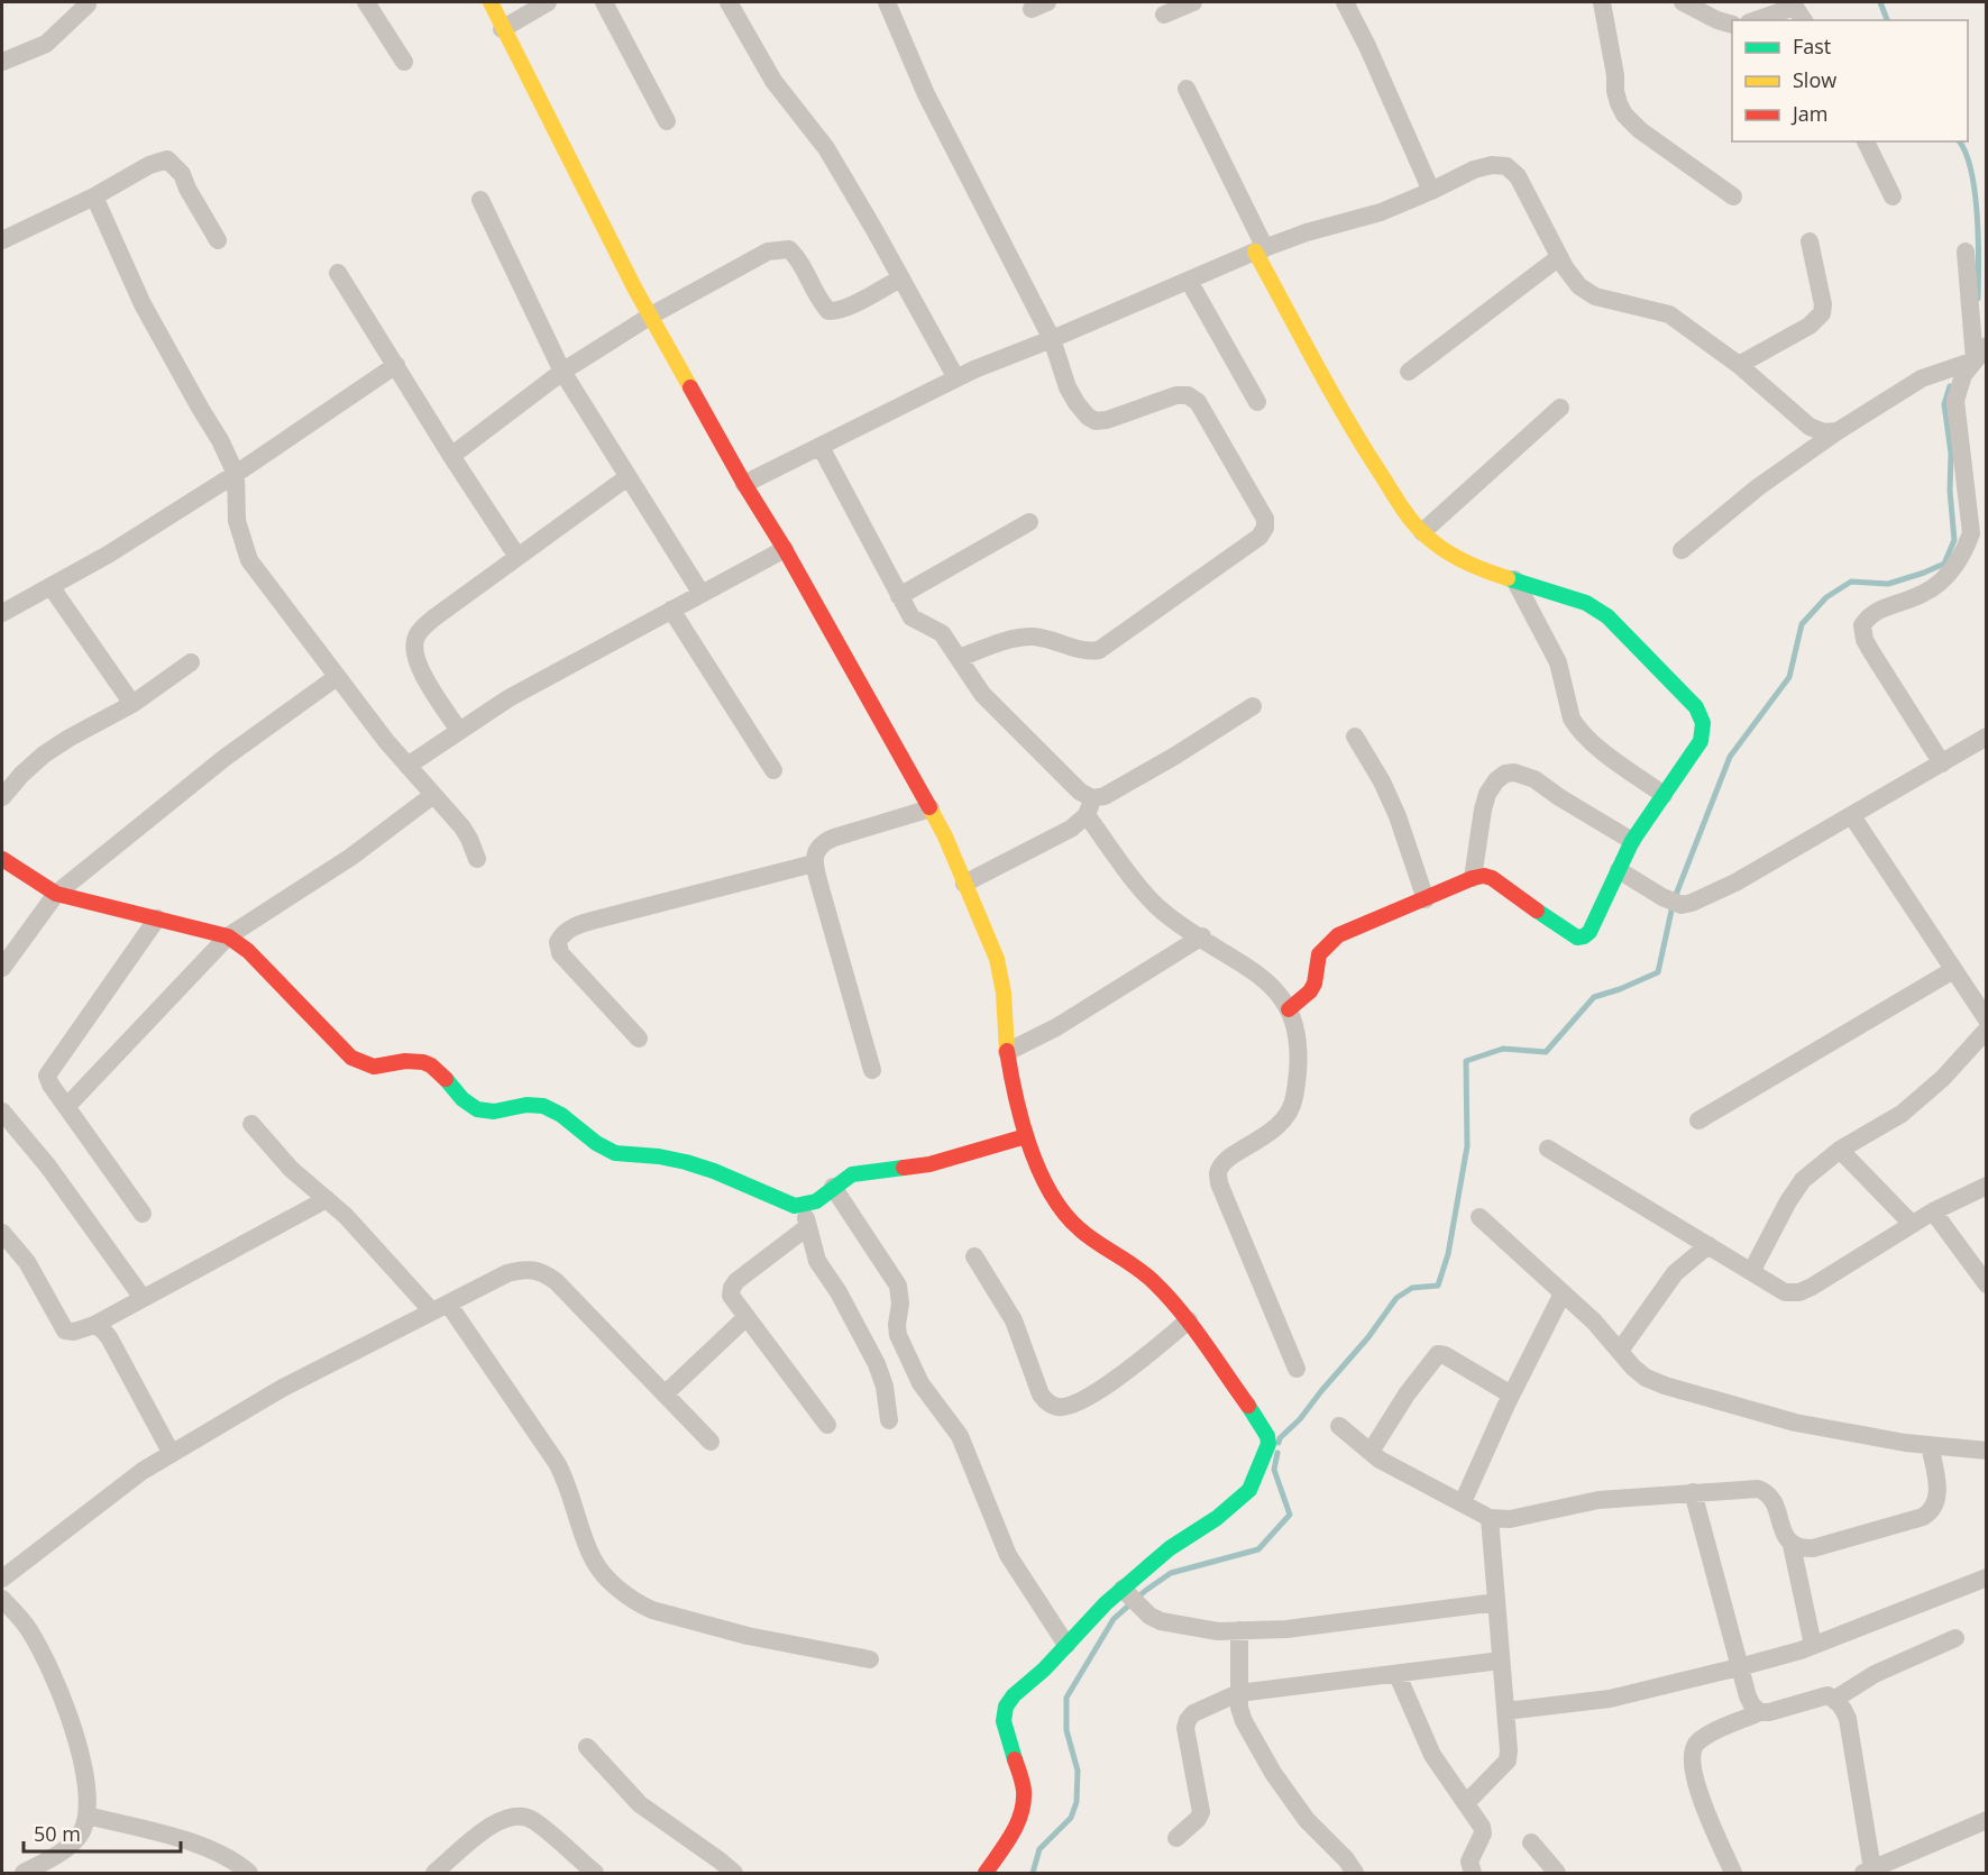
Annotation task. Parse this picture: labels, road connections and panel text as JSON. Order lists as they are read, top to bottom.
{
  "legend": ["Fast", "Slow", "Jam"],
  "scale_bar": "50 m"
}
